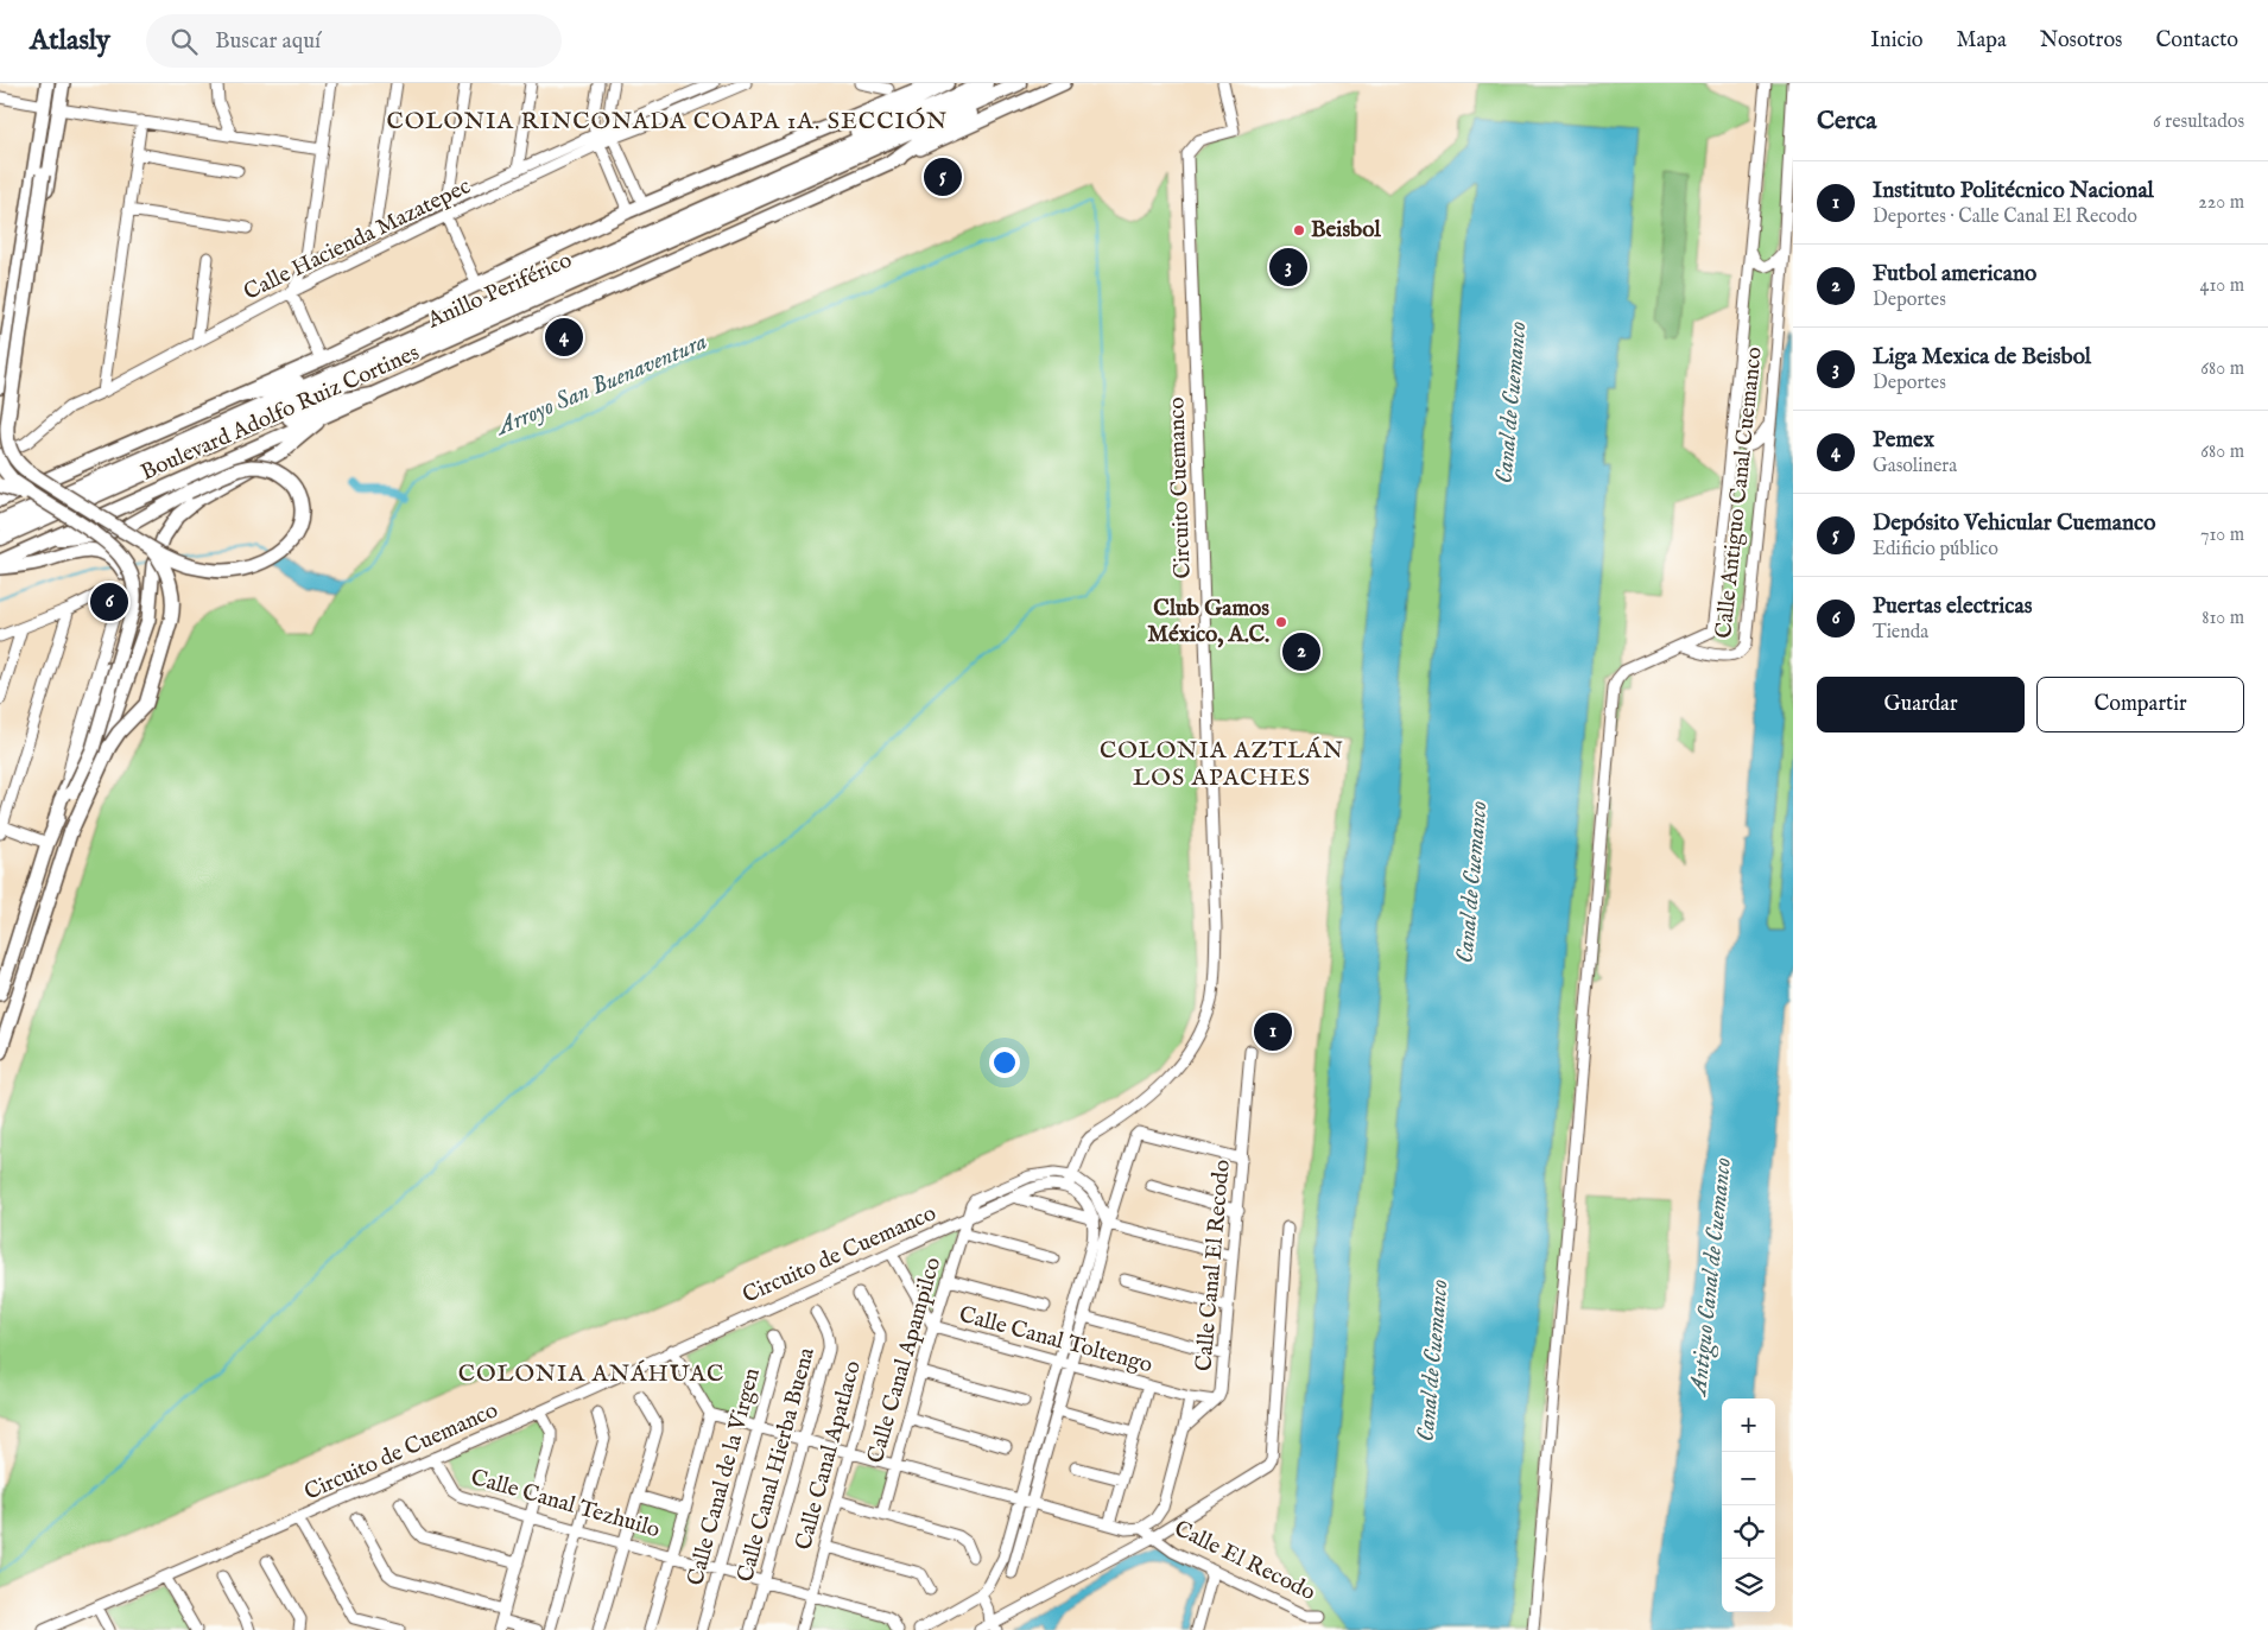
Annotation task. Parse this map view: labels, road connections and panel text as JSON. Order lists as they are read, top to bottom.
{
  "streets": {
    "highway": ["Anillo Periférico"],
    "main road": ["Boulevard Adolfo Ruiz Cortines"],
    "street": [
      "Calle Hacienda Mazatepec",
      "Circuito Cuemanco",
      "Calle Antiguo Canal Cuemanco",
      "Circuito de Cuemanco",
      "Calle Canal El Recodo",
      "Calle Canal Toltengo",
      "Calle Canal Apampilco",
      "Calle Canal Apatlaco",
      "Calle Canal Hierba Buena",
      "Calle Canal de la Virgen",
      "Calle Canal Tezhuilo",
      "Calle El Recodo"
    ]
  },
  "crossings": [
    ["Circuito Cuemanco", "Circuito de Cuemanco"],
    ["Circuito de Cuemanco", "Calle Canal Toltengo"],
    ["Circuito de Cuemanco", "Calle Canal Apampilco"],
    ["Circuito de Cuemanco", "Calle Canal Tezhuilo"],
    ["Calle Canal El Recodo", "Calle Canal Toltengo"],
    ["Calle Canal Toltengo", "Calle Canal Apampilco"],
    ["Calle Canal Apatlaco", "Calle Canal Tezhuilo"],
    ["Calle Canal Hierba Buena", "Calle Canal Tezhuilo"],
    ["Calle Canal de la Virgen", "Calle Canal Tezhuilo"]
  ],
  "districts": ["COLONIA RINCONADA COAPA 1A. SECCIÓN", "COLONIA AZTLÁN LOS APACHES", "COLONIA ANÁHUAC"],
  "water": ["Arroyo San Buenaventura", "Canal de Cuemanco", "Antiguo Canal de Cuemanco"],
  "places": ["Beisbol", "Club Gamos México, A.C."],
  "page": {
    "header": "Atlasly",
    "search": "Buscar aquí",
    "nav": [
      "Inicio",
      "Mapa",
      "Nosotros",
      "Contacto"
    ],
    "heading": ["Cerca", "6 resultados"],
    "pins": [
      "5",
      "3",
      "4",
      "6",
      "2",
      "1"
    ],
    "list": [
      {
        "mark": "1",
        "name": "Instituto Politécnico Nacional",
        "note": "Deportes · Calle Canal El Recodo",
        "value": "220 m"
      },
      {
        "mark": "2",
        "name": "Futbol americano",
        "note": "Deportes",
        "value": "410 m"
      },
      {
        "mark": "3",
        "name": "Liga Mexica de Beisbol",
        "note": "Deportes",
        "value": "680 m"
      },
      {
        "mark": "4",
        "name": "Pemex",
        "note": "Gasolinera",
        "value": "680 m"
      },
      {
        "mark": "5",
        "name": "Depósito Vehicular Cuemanco",
        "note": "Edificio público",
        "value": "710 m"
      },
      {
        "mark": "6",
        "name": "Puertas electricas",
        "note": "Tienda",
        "value": "810 m"
      }
    ],
    "buttons": ["Guardar", "Compartir"],
    "map_buttons": ["+", "−"]
  }
}
